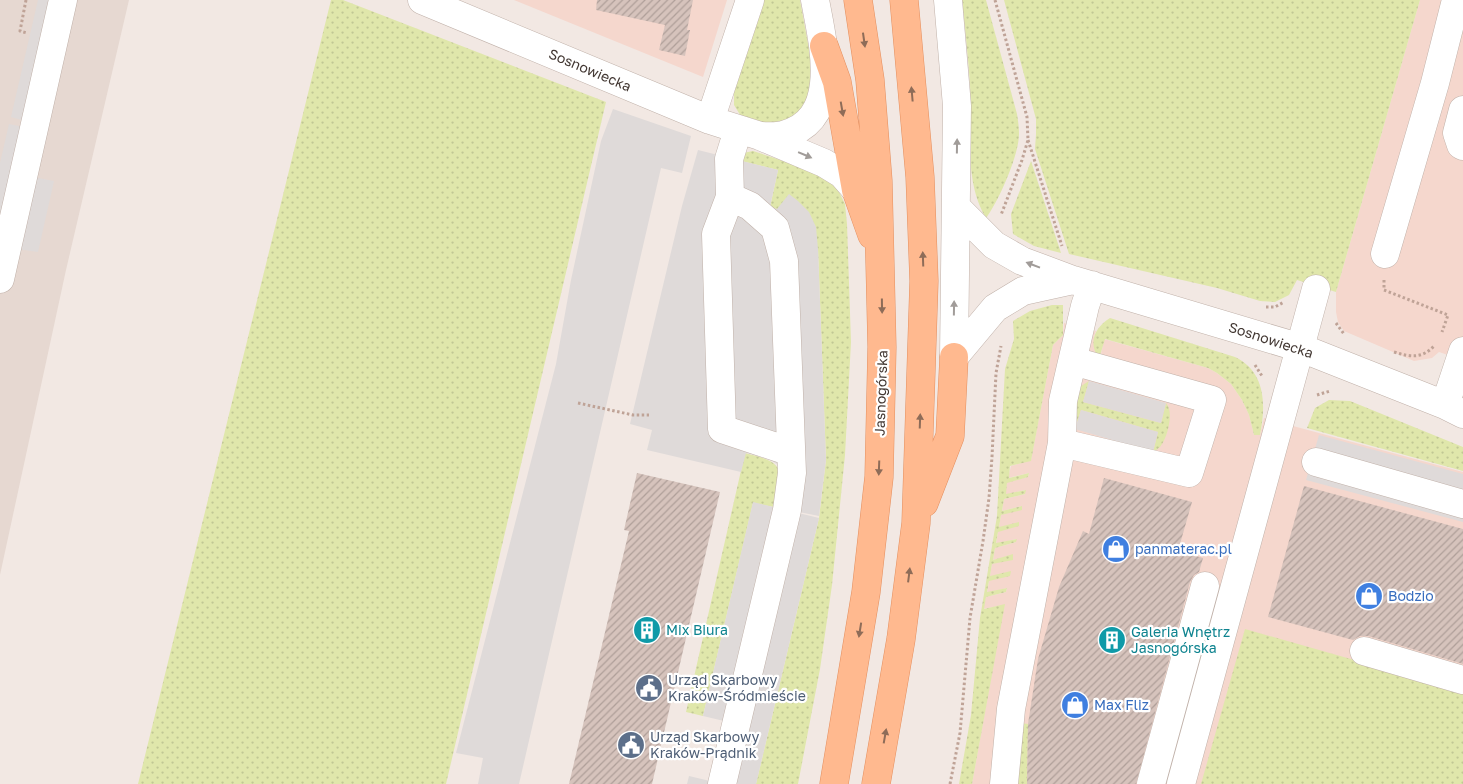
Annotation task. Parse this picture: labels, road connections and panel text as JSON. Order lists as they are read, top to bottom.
{
  "streets": {
    "main road": ["Jasnogórska"],
    "street": ["Sosnowiecka"]
  },
  "places": {
    "shop": ["panmaterac.pl", "Bodzio", "Max Fliz"],
    "building": ["Mix Biura", "Galeria Wnętrz Jasnogórska"],
    "public building": ["Urząd Skarbowy Kraków-Śródmieście", "Urząd Skarbowy Kraków-Prądnik"]
  }
}
